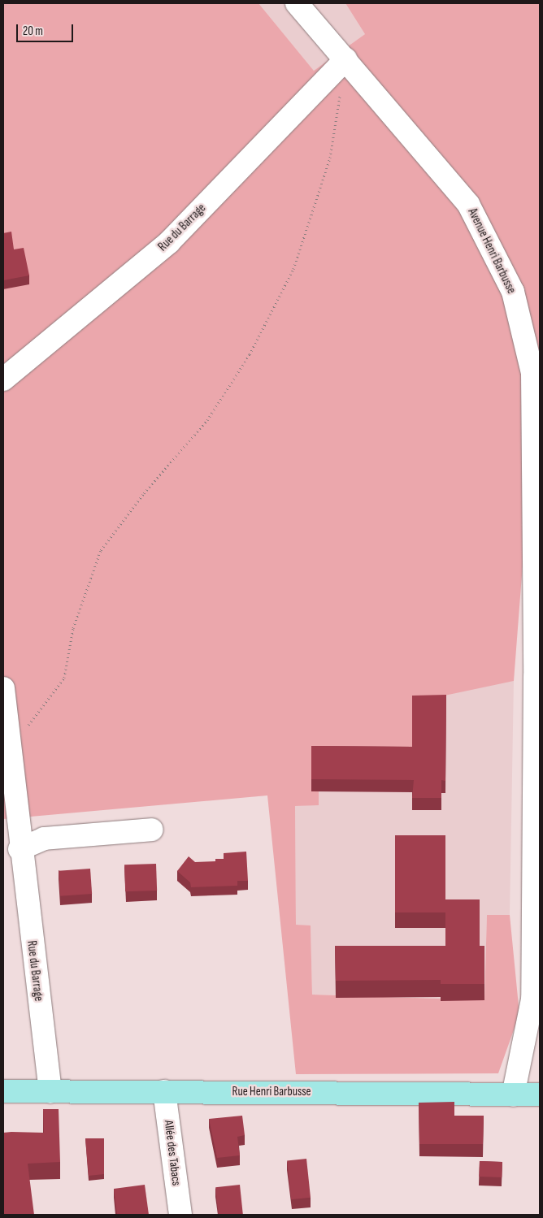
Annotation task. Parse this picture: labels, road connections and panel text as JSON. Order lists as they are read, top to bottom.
{
  "streets": {
    "main road": ["Rue Henri Barbusse"],
    "street": ["Rue du Barrage", "Avenue Henri Barbusse", "Allée des Tabacs"]
  },
  "crossings": [
    ["Rue du Barrage", "Avenue Henri Barbusse"],
    ["Rue du Barrage", "Rue Henri Barbusse"],
    ["Avenue Henri Barbusse", "Rue Henri Barbusse"],
    ["Rue Henri Barbusse", "Allée des Tabacs"]
  ],
  "scale_bar": "20 m"
}
